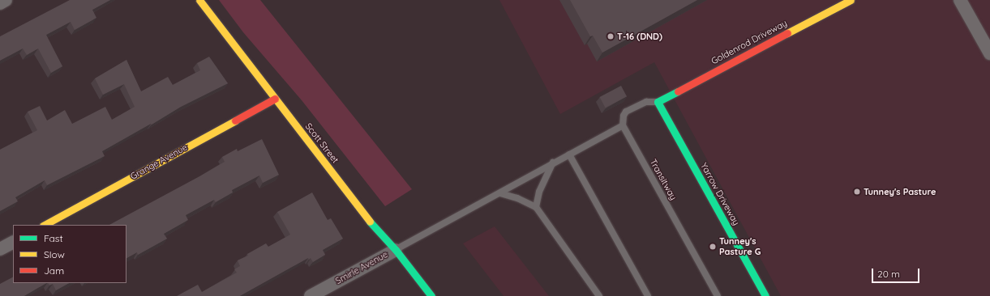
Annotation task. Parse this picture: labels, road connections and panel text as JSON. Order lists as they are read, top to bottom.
{
  "streets": {
    "street": [
      "Goldenrod Driveway",
      "Scott Street",
      "Grange Avenue",
      "Yarrow Driveway",
      "Smirle Avenue"
    ],
    "lane": ["Transitway"]
  },
  "crossings": [
    ["Goldenrod Driveway", "Yarrow Driveway"],
    ["Scott Street", "Grange Avenue"],
    ["Scott Street", "Smirle Avenue"]
  ],
  "places": ["T-16 (DND)", "Tunney's Pasture", "Tunney's Pasture G"],
  "legend": ["Fast", "Slow", "Jam"],
  "scale_bar": "20 m"
}
